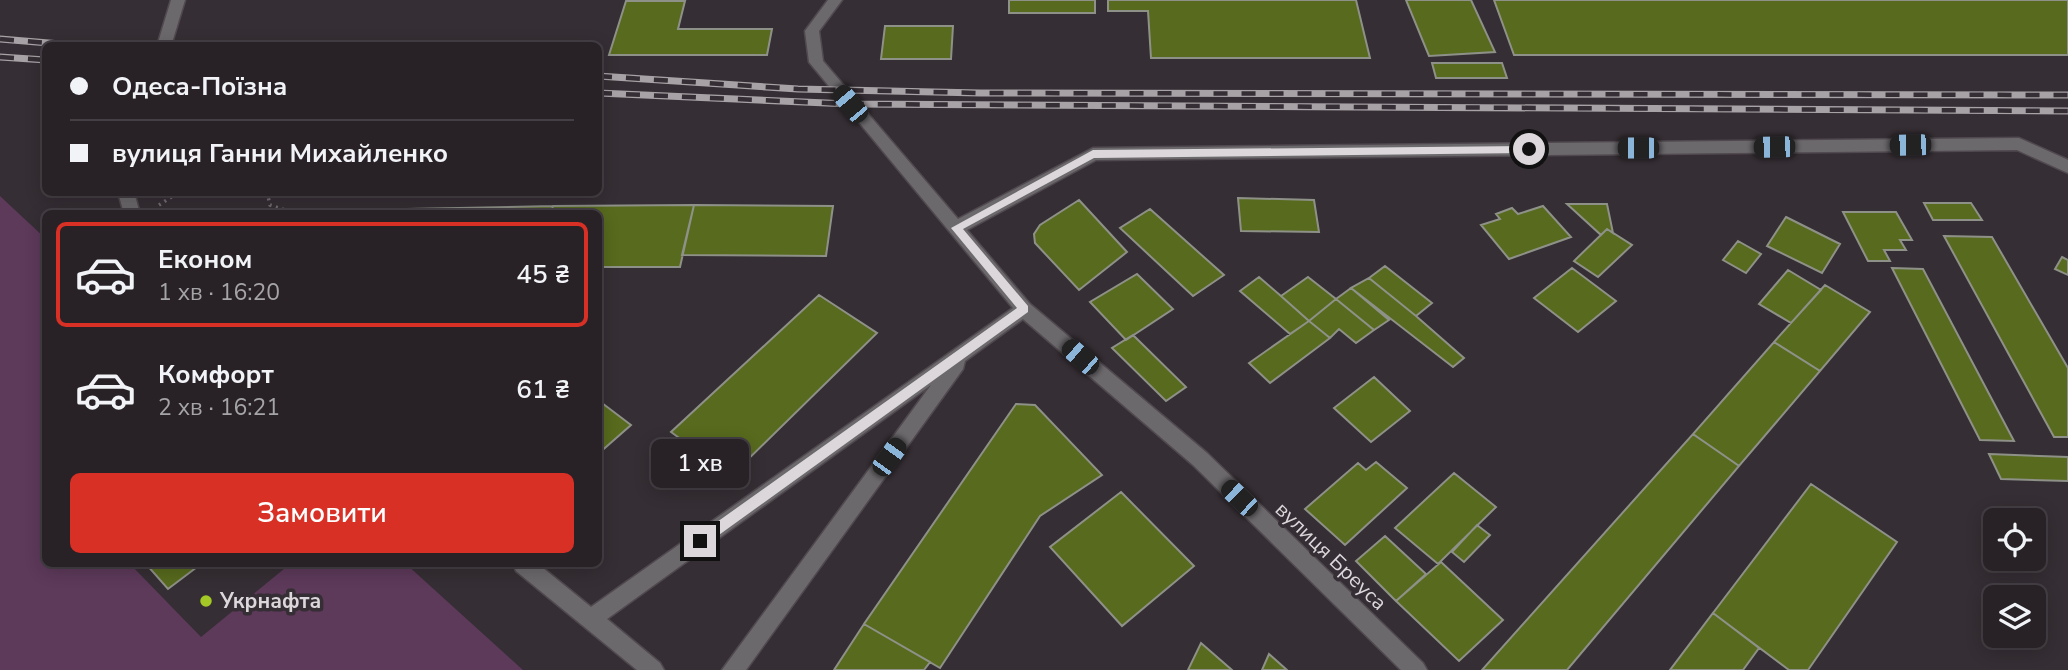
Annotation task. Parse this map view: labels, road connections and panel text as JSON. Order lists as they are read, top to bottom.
{
  "streets": {
    "street": ["вулиця Бреуса"]
  },
  "places": ["Укрнафта"],
  "page": {
    "banner": ["Одеса-Поїзна", "вулиця Ганни Михайленко"],
    "list": [
      {
        "name": "Економ",
        "note": "1 хв · 16:20",
        "value": "45 ₴"
      },
      {
        "name": "Комфорт",
        "note": "2 хв · 16:21",
        "value": "61 ₴"
      }
    ],
    "bubble": "1 хв",
    "buttons": "Замовити"
  }
}
